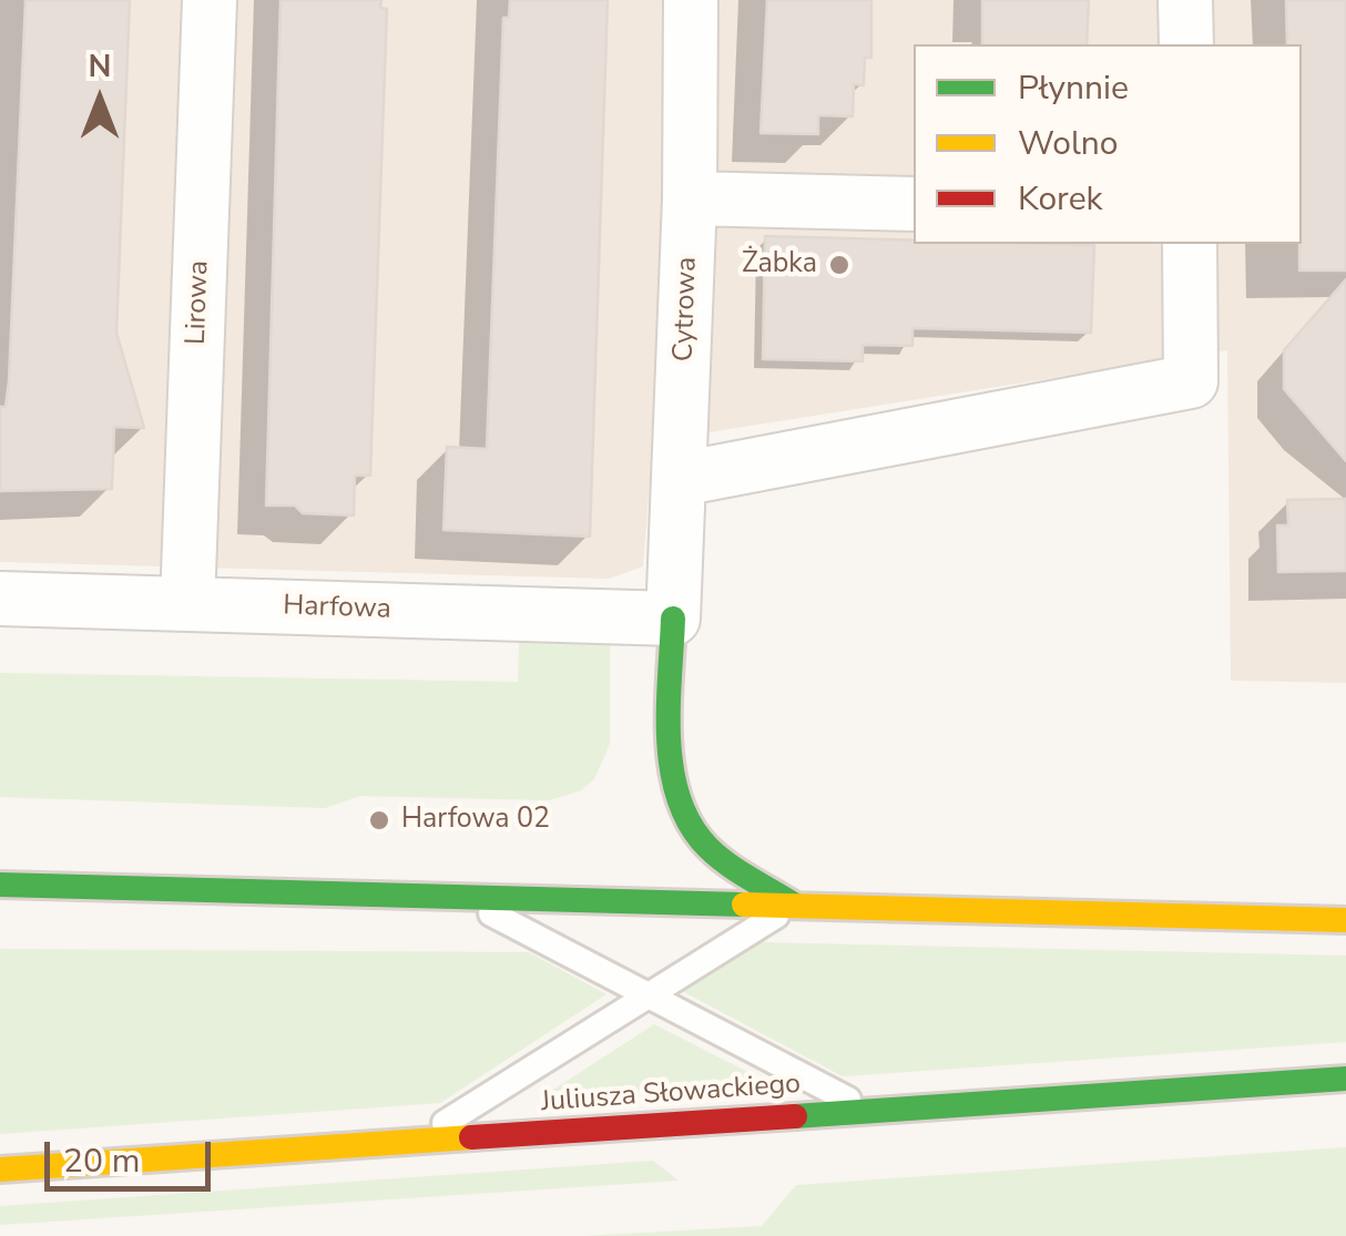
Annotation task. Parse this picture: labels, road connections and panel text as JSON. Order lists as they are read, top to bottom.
{
  "streets": {
    "main road": ["Juliusza Słowackiego"],
    "street": ["Lirowa", "Cytrowa", "Harfowa"]
  },
  "crossings": [
    ["Lirowa", "Harfowa"],
    ["Cytrowa", "Harfowa"]
  ],
  "places": ["Żabka", "Harfowa 02"],
  "legend": ["Płynnie", "Wolno", "Korek"],
  "scale_bar": "20 m",
  "north": "top"
}
